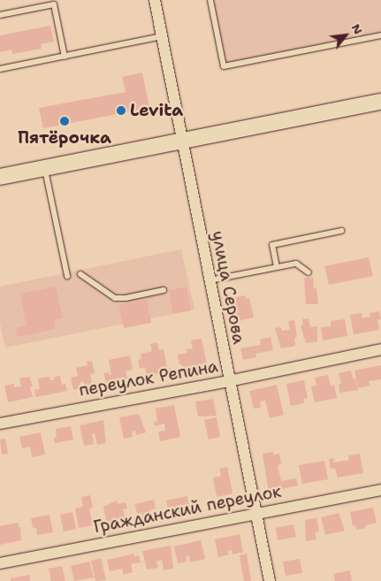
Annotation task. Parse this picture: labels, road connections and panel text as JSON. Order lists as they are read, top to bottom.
{
  "streets": {
    "street": ["улица Серова", "переулок Репина", "Гражданский переулок"]
  },
  "crossings": [
    ["улица Серова", "переулок Репина"],
    ["улица Серова", "Гражданский переулок"]
  ],
  "places": ["Levita", "Пятёрочка"],
  "north": "top right"
}
